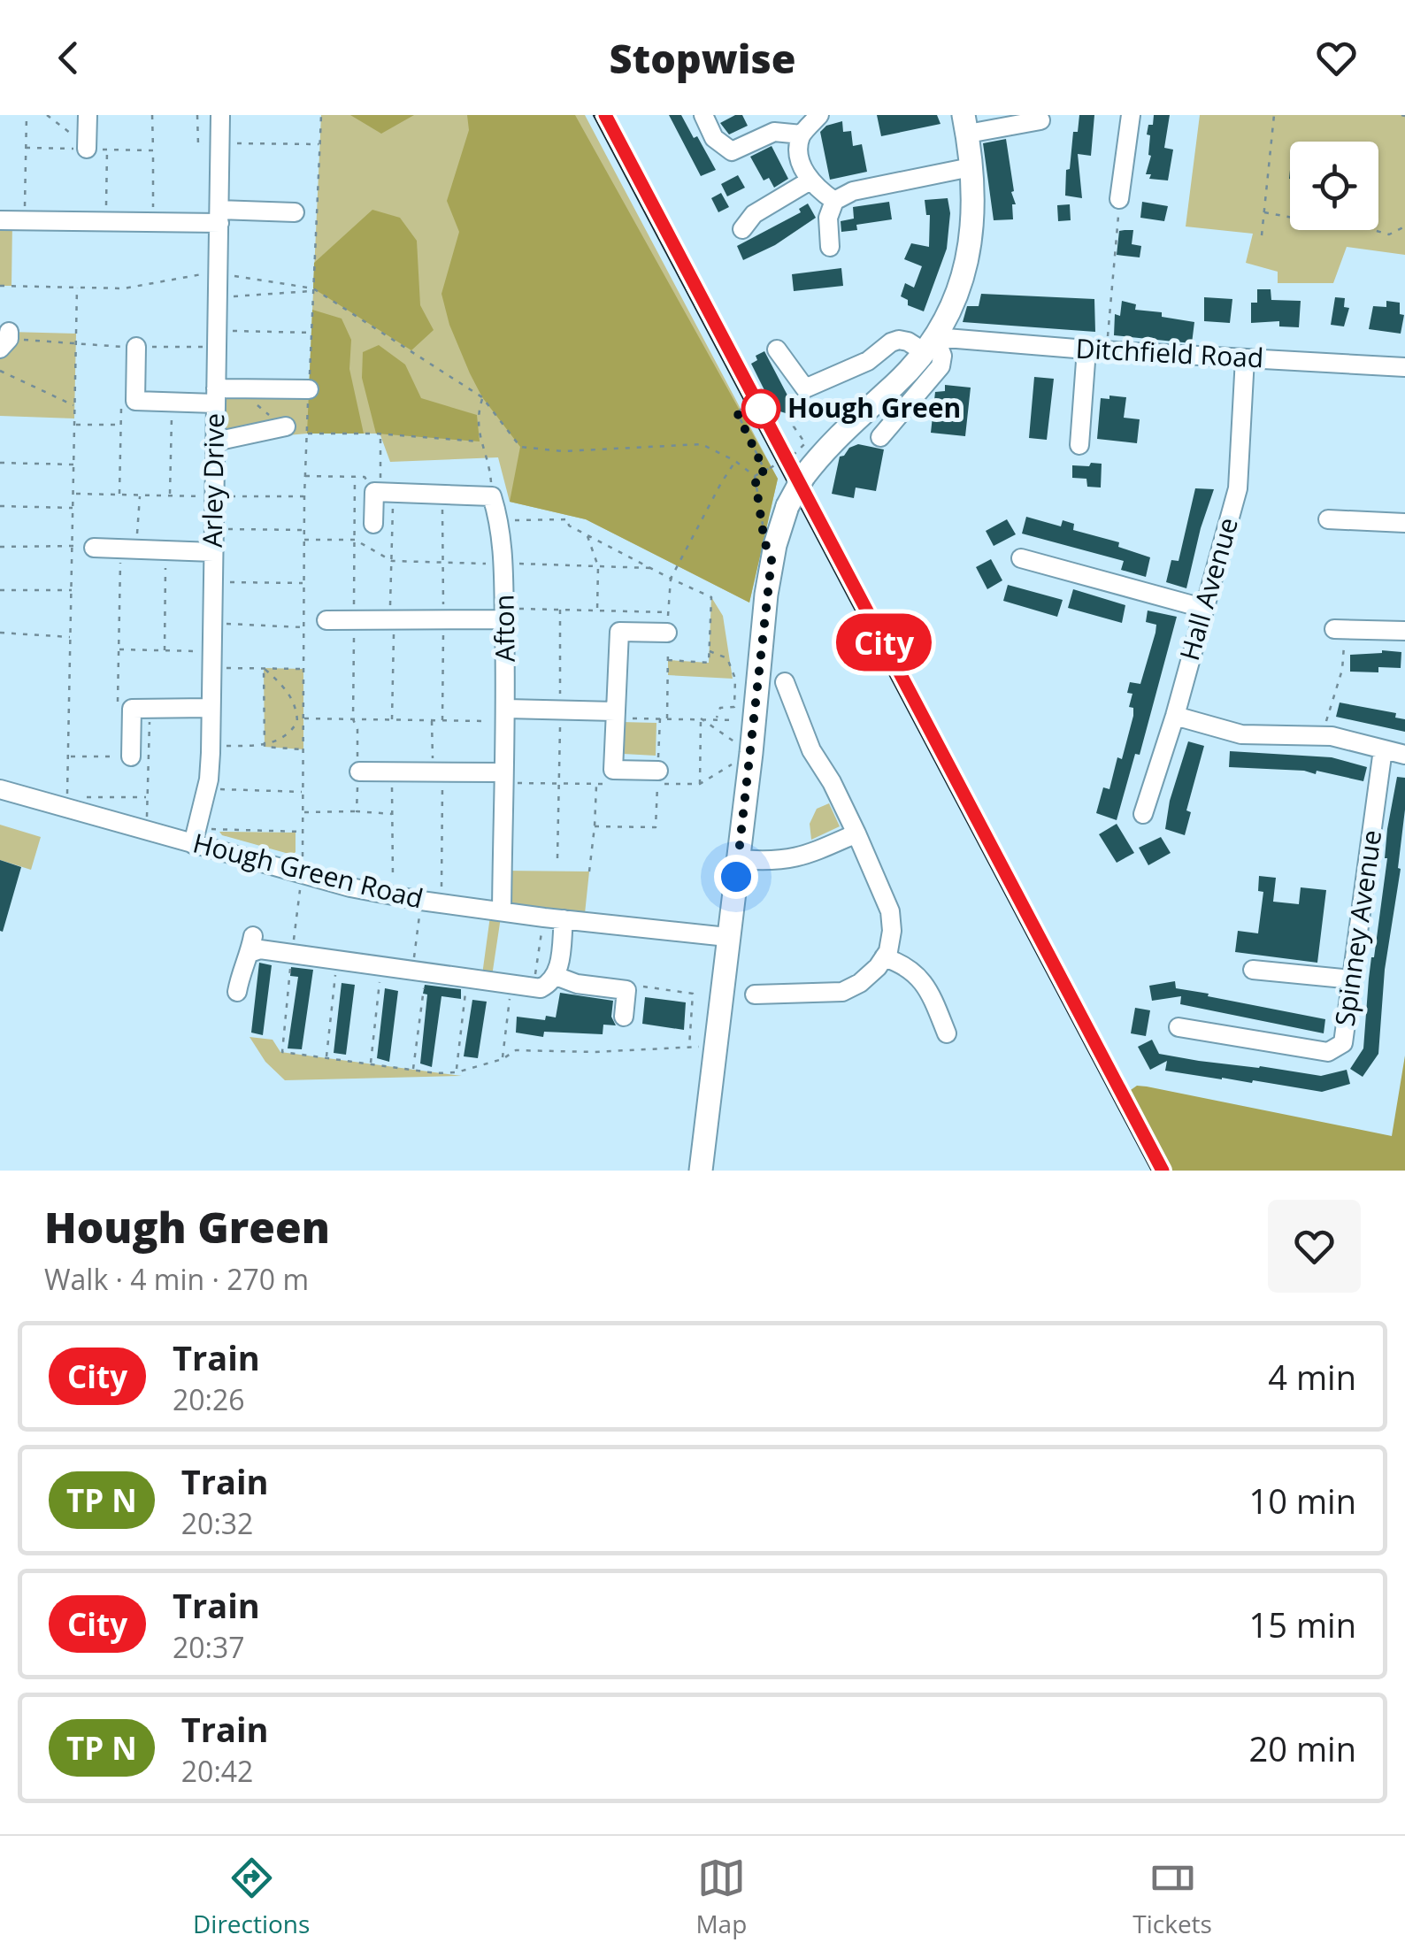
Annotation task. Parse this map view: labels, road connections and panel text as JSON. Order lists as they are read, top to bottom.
{
  "streets": {
    "street": [
      "Ditchfield Road",
      "Arley Drive",
      "Hall Avenue",
      "Afton",
      "Hough Green Road",
      "Spinney Avenue"
    ]
  },
  "crossings": [
    ["Ditchfield Road", "Hall Avenue"],
    ["Arley Drive", "Hough Green Road"],
    ["Afton", "Hough Green Road"]
  ],
  "places": ["Hough Green"],
  "page": {
    "header": "Stopwise",
    "on_map": "City",
    "heading": ["Hough Green", "Walk · 4 min · 270 m"],
    "list": [
      {
        "mark": "City",
        "name": "Train",
        "note": "20:26",
        "value": "4 min"
      },
      {
        "mark": "TP N",
        "name": "Train",
        "note": "20:32",
        "value": "10 min"
      },
      {
        "mark": "City",
        "name": "Train",
        "note": "20:37",
        "value": "15 min"
      },
      {
        "mark": "TP N",
        "name": "Train",
        "note": "20:42",
        "value": "20 min"
      }
    ],
    "tabs": ["Directions", "Map", "Tickets"]
  }
}
